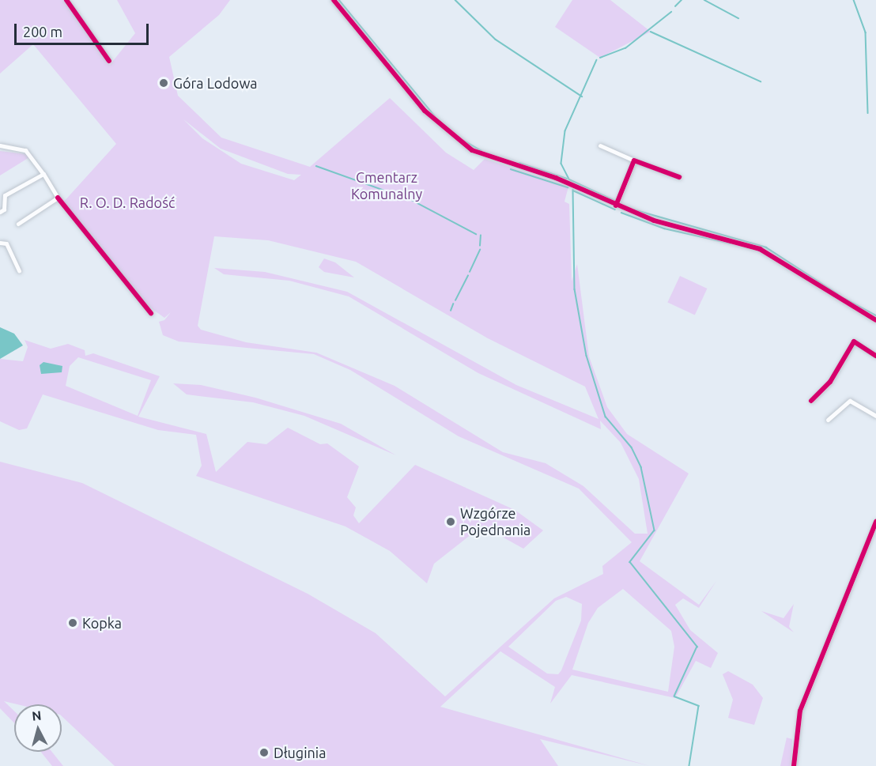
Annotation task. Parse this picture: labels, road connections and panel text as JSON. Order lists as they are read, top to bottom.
{
  "parks": ["Cmentarz Komunalny", "R. O. D. Radość"],
  "places": [
    "Góra Lodowa",
    "Wzgórze Pojednania",
    "Kopka",
    "Długinia"
  ],
  "scale_bar": "200 m",
  "north": "top"
}
